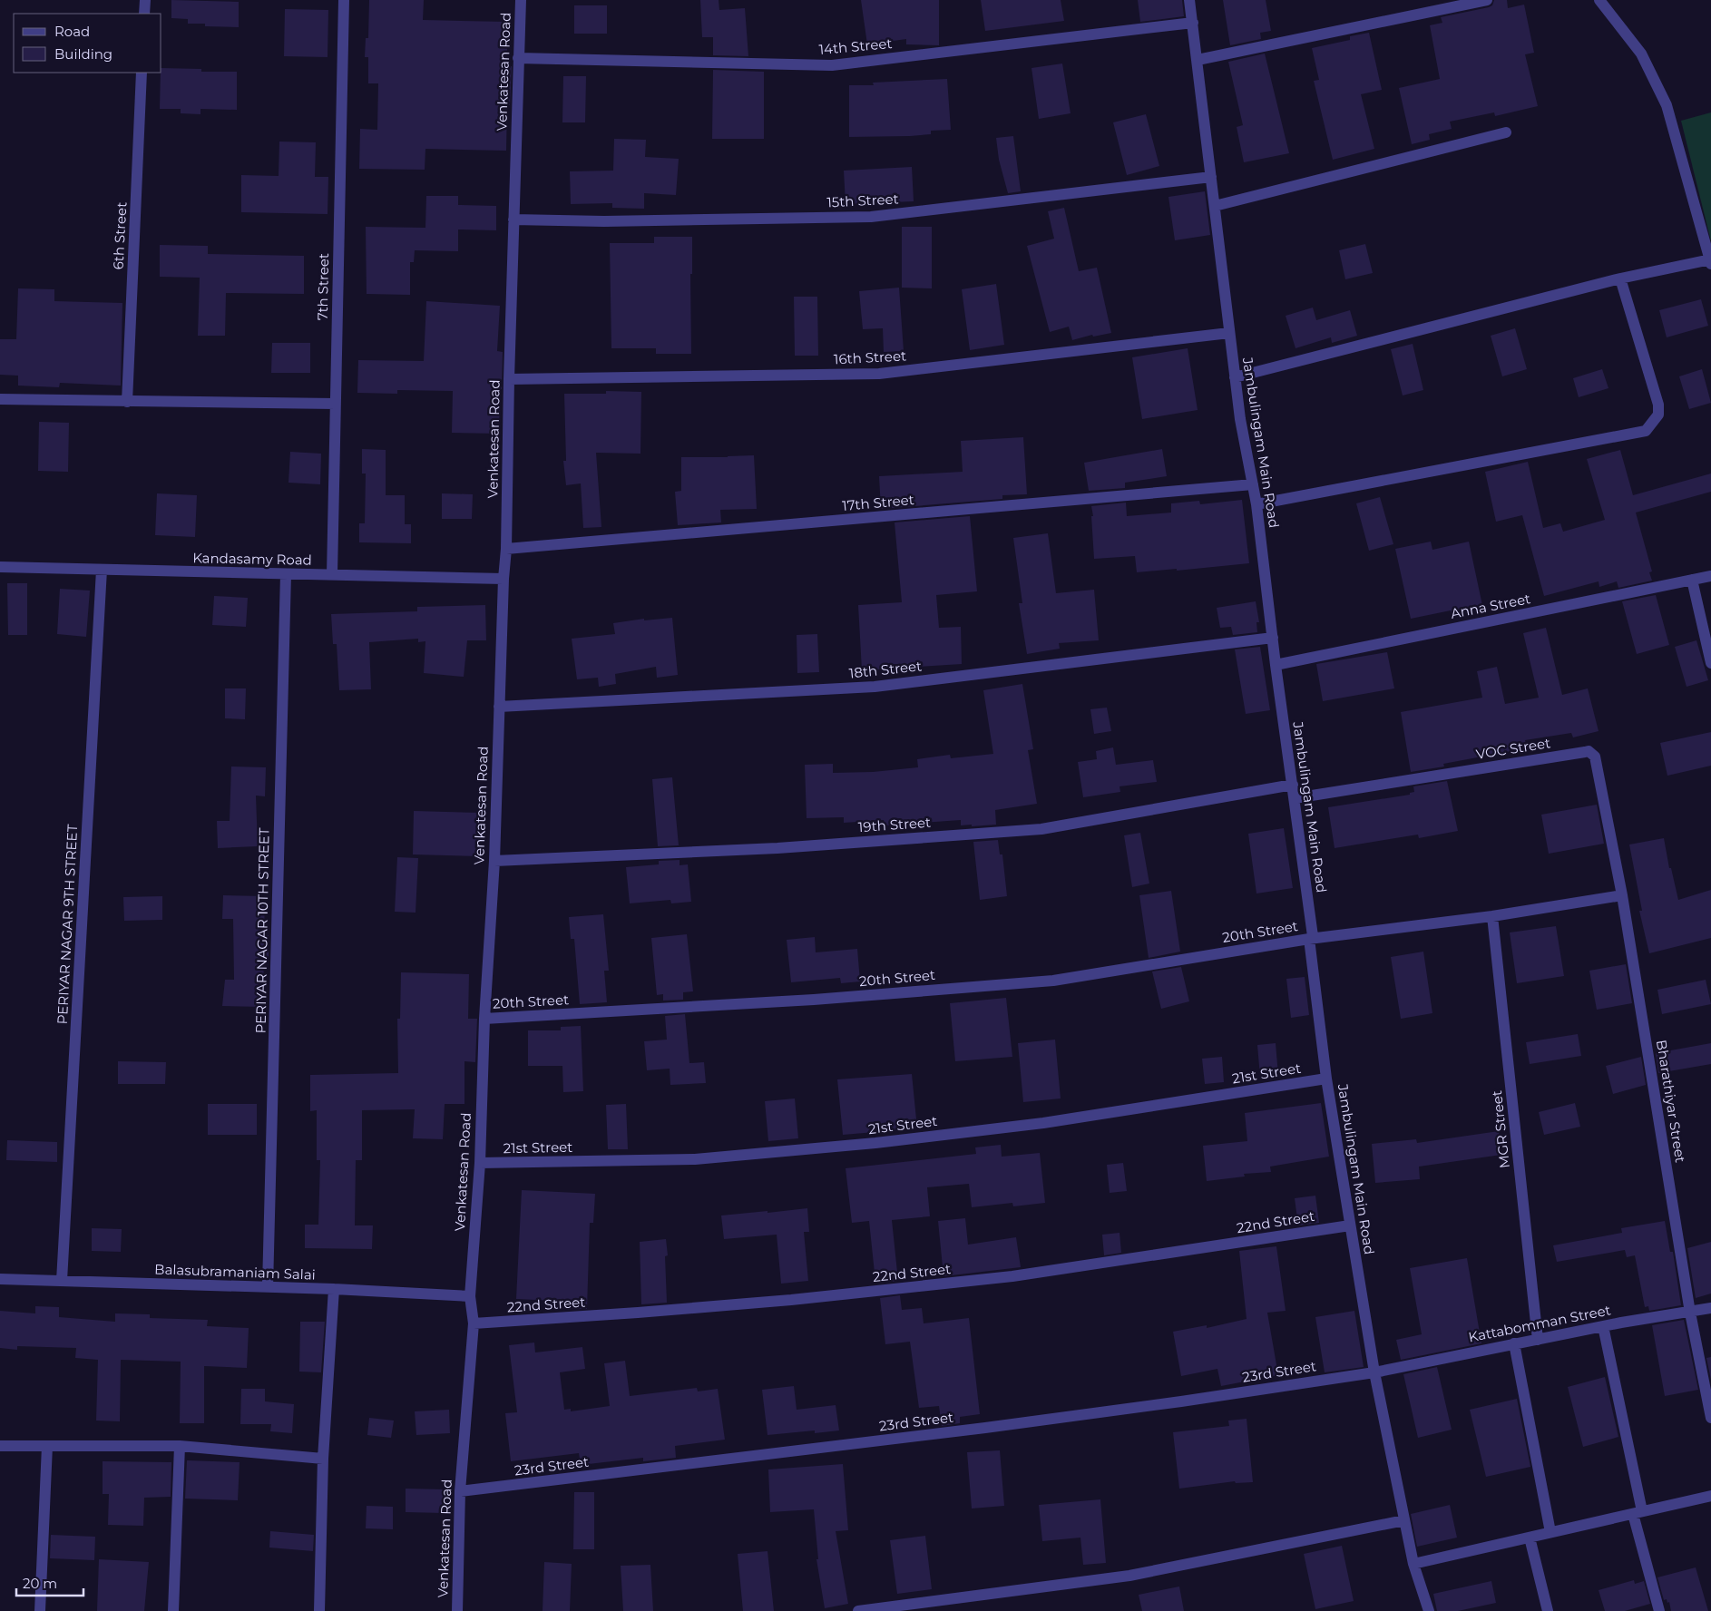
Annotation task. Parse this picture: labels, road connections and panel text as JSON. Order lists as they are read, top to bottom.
{
  "streets": {
    "street": [
      "14th Street",
      "Venkatesan Road",
      "15th Street",
      "6th Street",
      "7th Street",
      "16th Street",
      "Jambulingam Main Road",
      "17th Street",
      "Kandasamy Road",
      "Anna Street",
      "18th Street",
      "VOC Street",
      "19th Street",
      "PERIYAR NAGAR 9TH STREET",
      "PERIYAR NAGAR 10TH STREET",
      "20th Street",
      "21st Street",
      "Bharathiyar Street",
      "MGR Street",
      "22nd Street",
      "Balasubramaniam Salai",
      "Kattabomman Street",
      "23rd Street"
    ]
  },
  "crossings": [
    ["14th Street", "Venkatesan Road"],
    ["14th Street", "Jambulingam Main Road"],
    ["Venkatesan Road", "15th Street"],
    ["Venkatesan Road", "16th Street"],
    ["Venkatesan Road", "17th Street"],
    ["Venkatesan Road", "Kandasamy Road"],
    ["Venkatesan Road", "18th Street"],
    ["Venkatesan Road", "19th Street"],
    ["Venkatesan Road", "20th Street"],
    ["Venkatesan Road", "21st Street"],
    ["Venkatesan Road", "22nd Street"],
    ["Venkatesan Road", "Balasubramaniam Salai"],
    ["Venkatesan Road", "23rd Street"],
    ["15th Street", "Jambulingam Main Road"],
    ["7th Street", "Kandasamy Road"],
    ["16th Street", "Jambulingam Main Road"],
    ["Jambulingam Main Road", "17th Street"],
    ["Jambulingam Main Road", "Anna Street"],
    ["Jambulingam Main Road", "18th Street"],
    ["Jambulingam Main Road", "VOC Street"],
    ["Jambulingam Main Road", "19th Street"],
    ["Jambulingam Main Road", "20th Street"],
    ["Jambulingam Main Road", "21st Street"],
    ["Jambulingam Main Road", "22nd Street"],
    ["Jambulingam Main Road", "Kattabomman Street"],
    ["Jambulingam Main Road", "23rd Street"],
    ["Kandasamy Road", "PERIYAR NAGAR 9TH STREET"],
    ["Kandasamy Road", "PERIYAR NAGAR 10TH STREET"],
    ["VOC Street", "20th Street"],
    ["VOC Street", "Bharathiyar Street"],
    ["PERIYAR NAGAR 9TH STREET", "Balasubramaniam Salai"],
    ["PERIYAR NAGAR 10TH STREET", "Balasubramaniam Salai"],
    ["20th Street", "Bharathiyar Street"],
    ["20th Street", "MGR Street"],
    ["Bharathiyar Street", "Kattabomman Street"],
    ["MGR Street", "Kattabomman Street"],
    ["Kattabomman Street", "23rd Street"]
  ],
  "legend": ["Road", "Building"],
  "scale_bar": "20 m"
}
